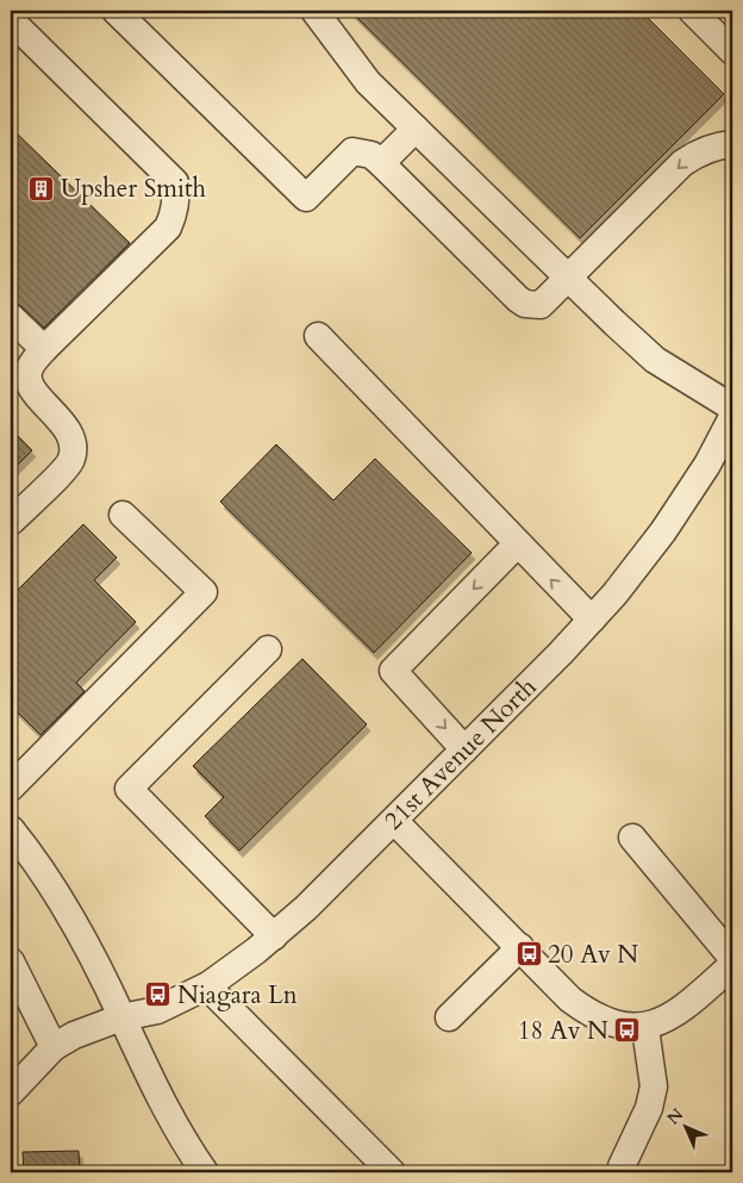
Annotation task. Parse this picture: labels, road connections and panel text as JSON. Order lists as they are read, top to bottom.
{
  "streets": {
    "street": ["21st Avenue North"]
  },
  "places": {
    "building": ["Upsher Smith"],
    "bus stop": ["20 Av N", "Niagara Ln", "18 Av N"]
  },
  "north": "top left"
}
